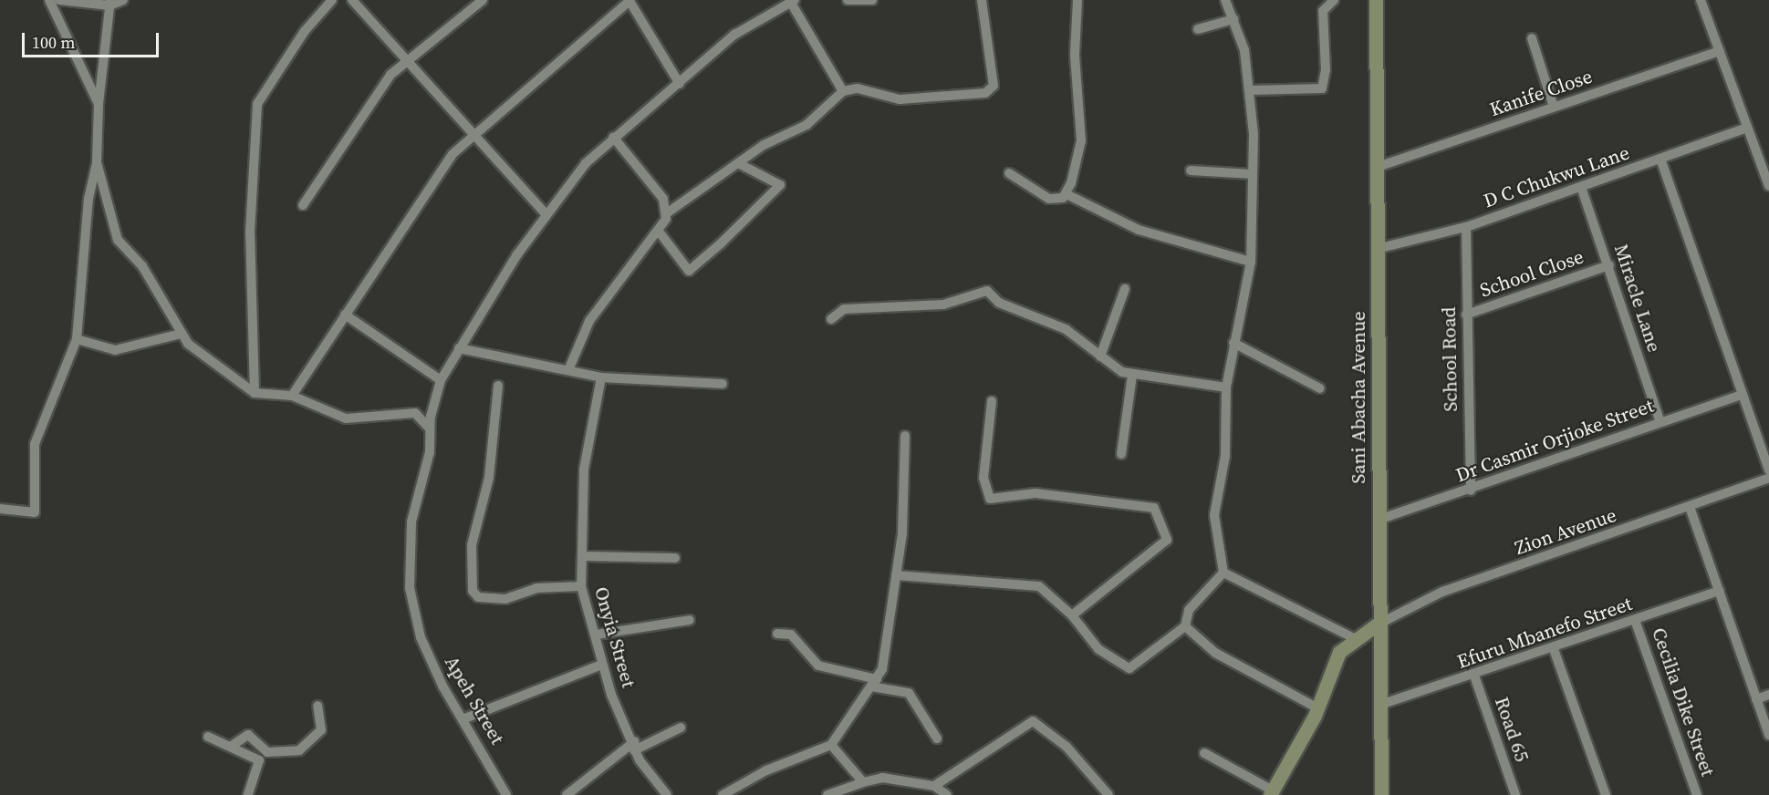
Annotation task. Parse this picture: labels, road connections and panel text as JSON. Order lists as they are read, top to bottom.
{
  "streets": {
    "street": [
      "Kanife Close",
      "D C Chukwu Lane",
      "School Close",
      "Miracle Lane",
      "School Road",
      "Sani Abacha Avenue",
      "Dr Casmir Orjioke Street",
      "Zion Avenue",
      "Efuru Mbanefo Street",
      "Onyia Street",
      "Apeh Street",
      "Cecilia Dike Street",
      "Road 65"
    ]
  },
  "crossings": [
    ["Kanife Close", "Sani Abacha Avenue"],
    ["D C Chukwu Lane", "Miracle Lane"],
    ["D C Chukwu Lane", "School Road"],
    ["D C Chukwu Lane", "Sani Abacha Avenue"],
    ["School Close", "Miracle Lane"],
    ["School Close", "School Road"],
    ["Miracle Lane", "Dr Casmir Orjioke Street"],
    ["School Road", "Dr Casmir Orjioke Street"],
    ["Sani Abacha Avenue", "Dr Casmir Orjioke Street"],
    ["Sani Abacha Avenue", "Zion Avenue"],
    ["Sani Abacha Avenue", "Efuru Mbanefo Street"],
    ["Efuru Mbanefo Street", "Cecilia Dike Street"],
    ["Efuru Mbanefo Street", "Road 65"]
  ],
  "scale_bar": "100 m"
}
